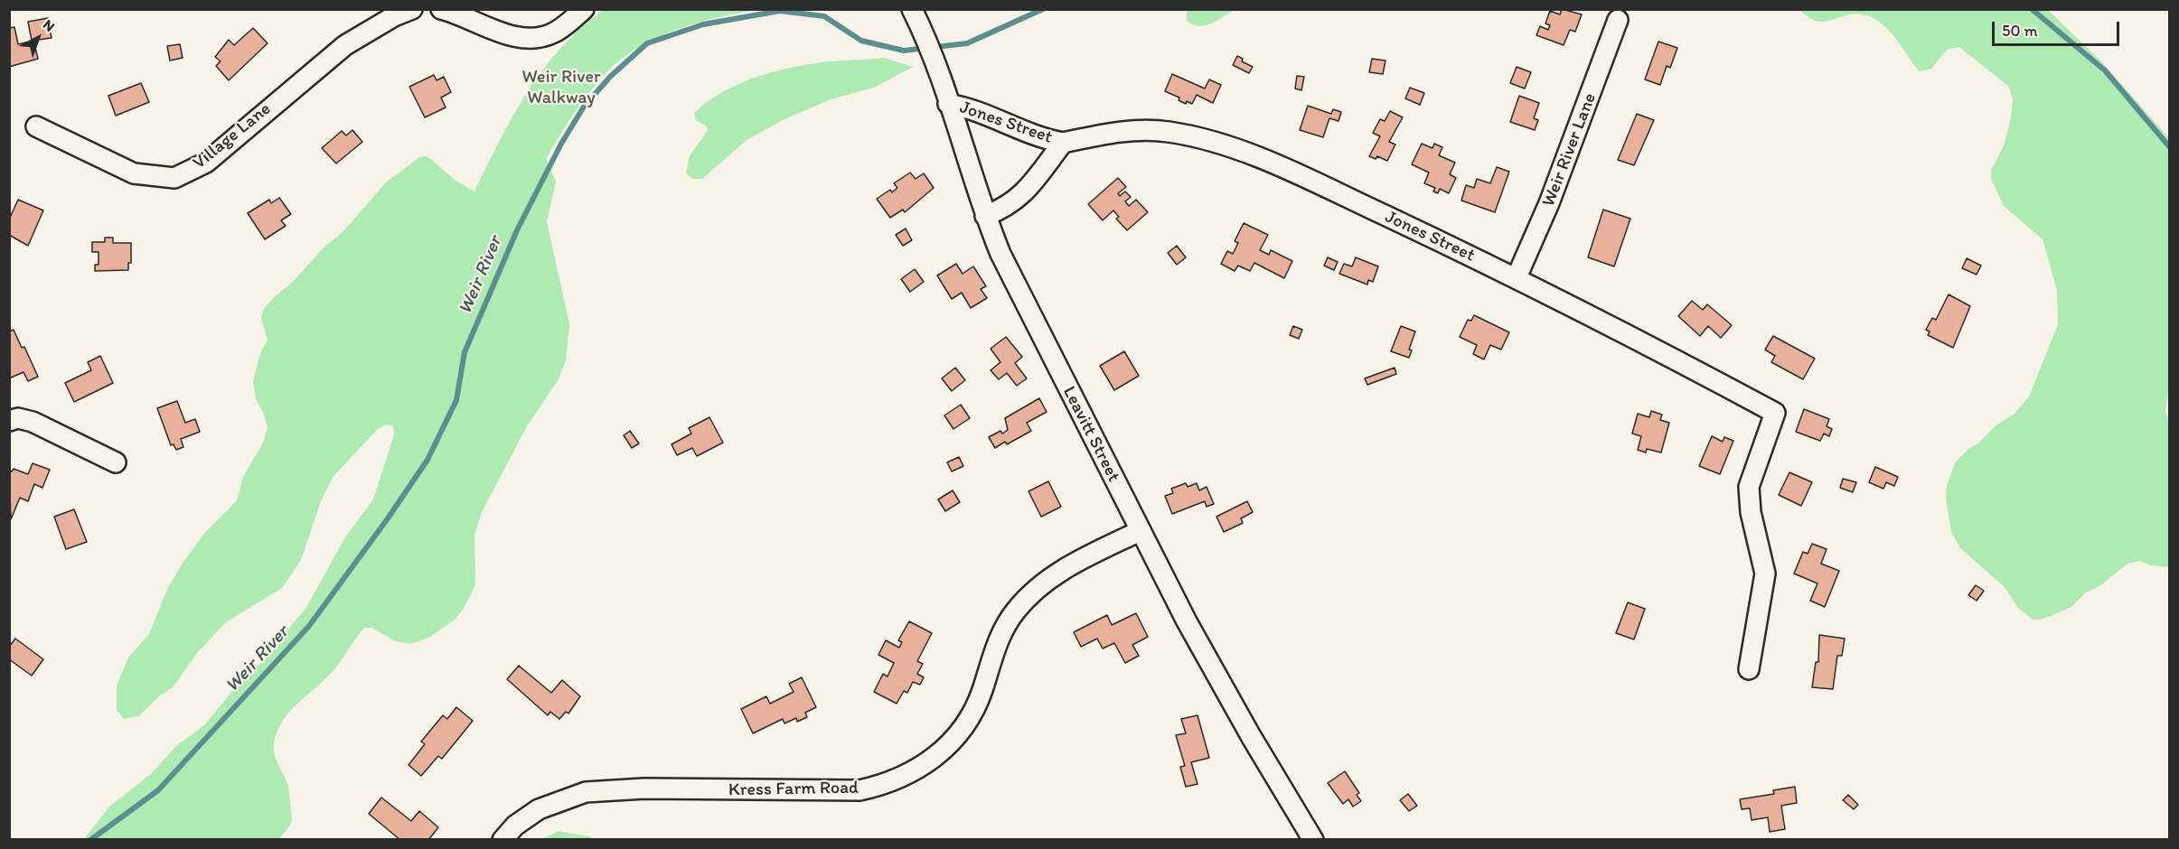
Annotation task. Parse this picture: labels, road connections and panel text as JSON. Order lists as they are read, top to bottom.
{
  "streets": {
    "street": [
      "Jones Street",
      "Village Lane",
      "Weir River Lane",
      "Leavitt Street",
      "Kress Farm Road"
    ]
  },
  "crossings": [
    ["Jones Street", "Weir River Lane"],
    ["Jones Street", "Leavitt Street"],
    ["Leavitt Street", "Kress Farm Road"]
  ],
  "water": ["Weir River"],
  "parks": ["Weir River Walkway"],
  "scale_bar": "50 m",
  "north": "top right"
}
